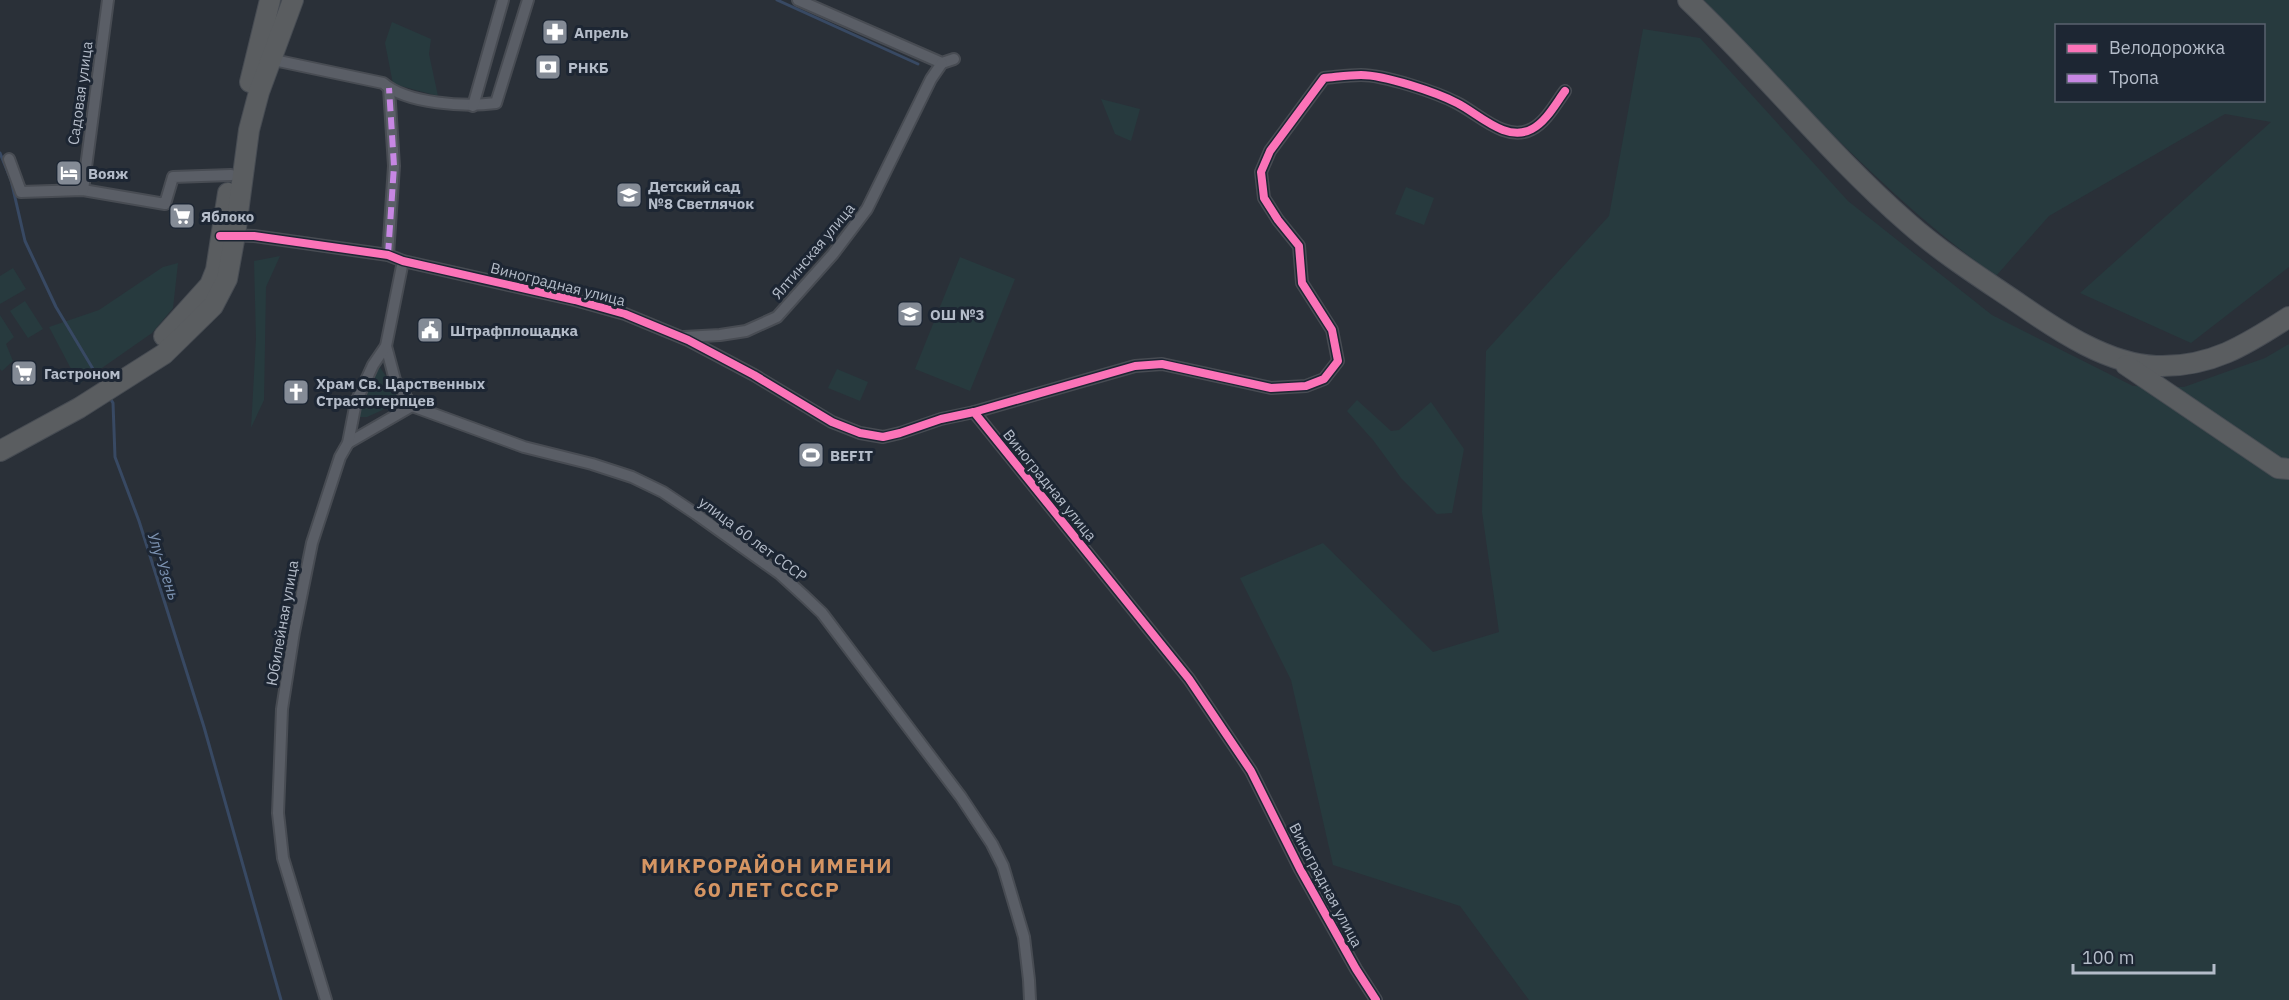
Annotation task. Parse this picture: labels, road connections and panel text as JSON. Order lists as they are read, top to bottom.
{
  "streets": {
    "street": [
      "Садовая улица",
      "Ялтинская улица",
      "Виноградная улица",
      "улица 60 лет СССР",
      "Юбилейная улица"
    ]
  },
  "crossings": [
    ["Ялтинская улица", "Виноградная улица"],
    ["Виноградная улица", "Юбилейная улица"]
  ],
  "districts": ["МИКРОРАЙОН ИМЕНИ 60 ЛЕТ СССР"],
  "water": ["Улу-Узень"],
  "places": {
    "pharmacy": ["Апрель"],
    "bank": ["РНКБ"],
    "hotel": ["Вояж"],
    "school or university": ["Детский сад №8 Светлячок", "ОШ №3"],
    "supermarket": ["Яблоко", "Гастроном"],
    "public building": ["Штрафплощадка"],
    "church": ["Храм Св. Царственных Страстотерпцев"],
    "sports": ["BEFIT"]
  },
  "legend": ["Велодорожка", "Тропа"],
  "scale_bar": "100 m"
}
